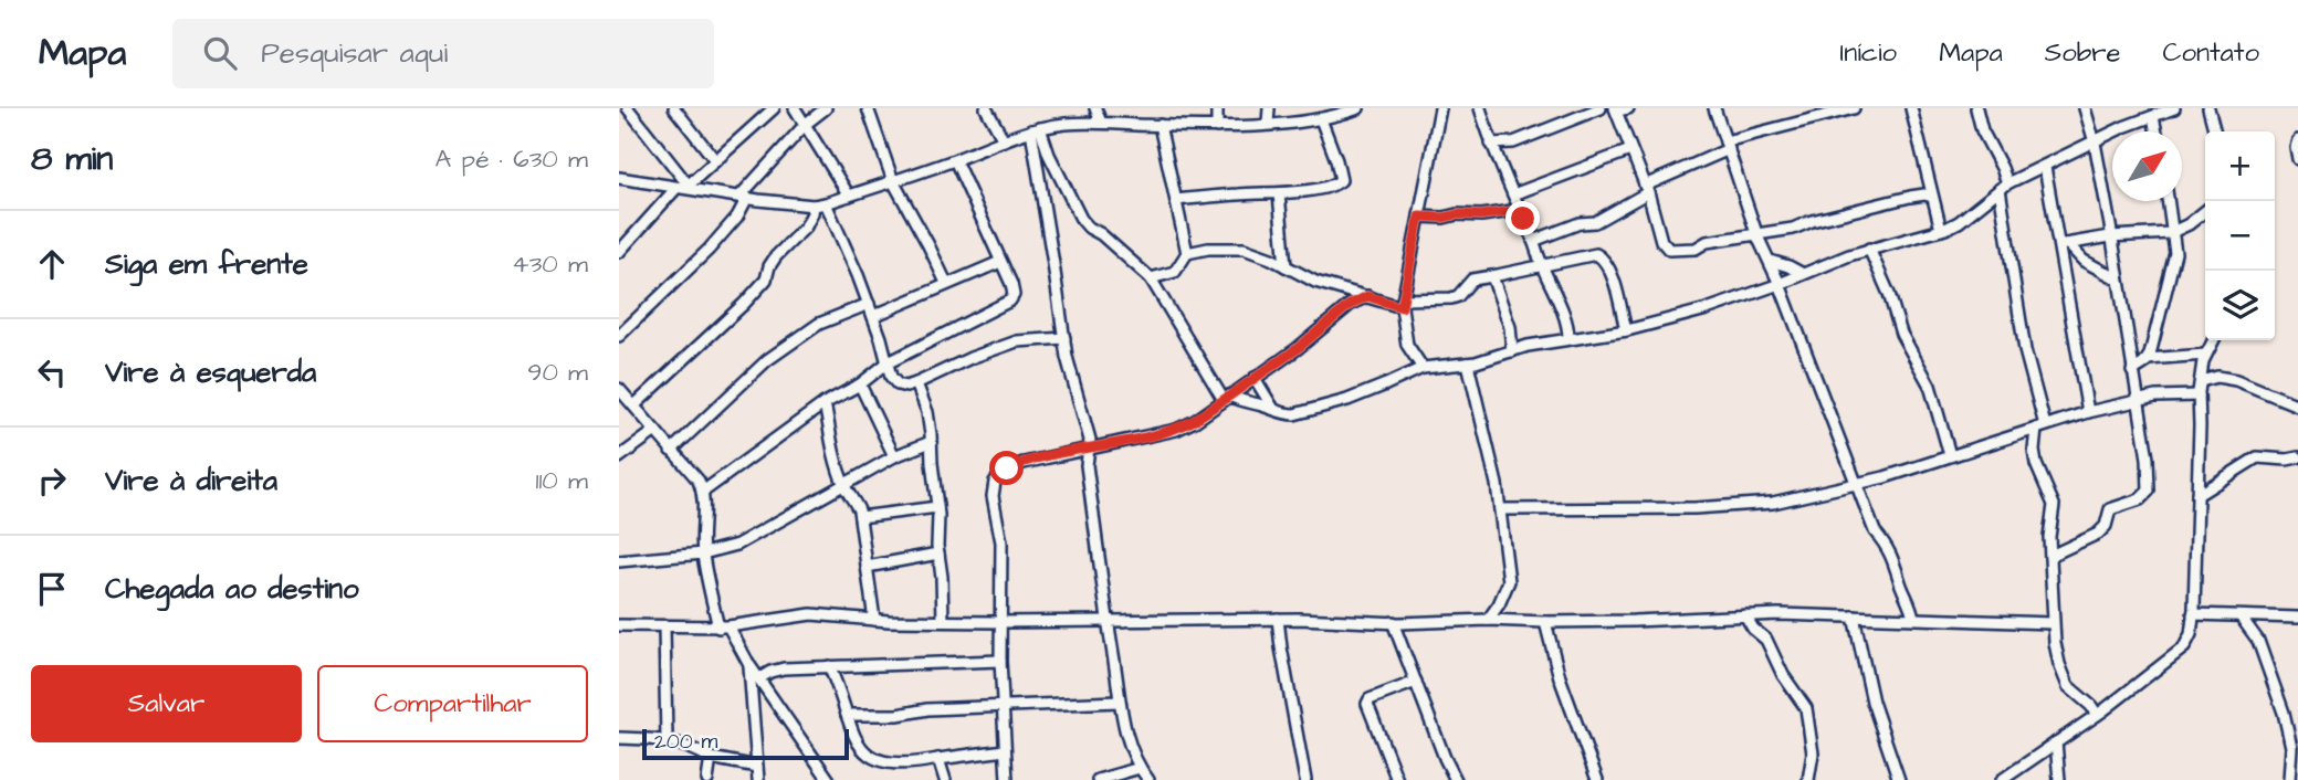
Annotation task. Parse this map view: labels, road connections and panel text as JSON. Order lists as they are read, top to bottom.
{
  "scale_bar": "200 m",
  "north": "top right",
  "page": {
    "header": "Mapa",
    "search": "Pesquisar aqui",
    "nav": [
      "Início",
      "Mapa",
      "Sobre",
      "Contato"
    ],
    "heading": ["8 min", "A pé · 630 m"],
    "map_buttons": ["+", "−"],
    "list": [
      ["Siga em frente", "430 m"],
      ["Vire à esquerda", "90 m"],
      ["Vire à direita", "110 m"],
      "Chegada ao destino"
    ],
    "buttons": ["Salvar", "Compartilhar"],
    "scale": "200 m"
  }
}
